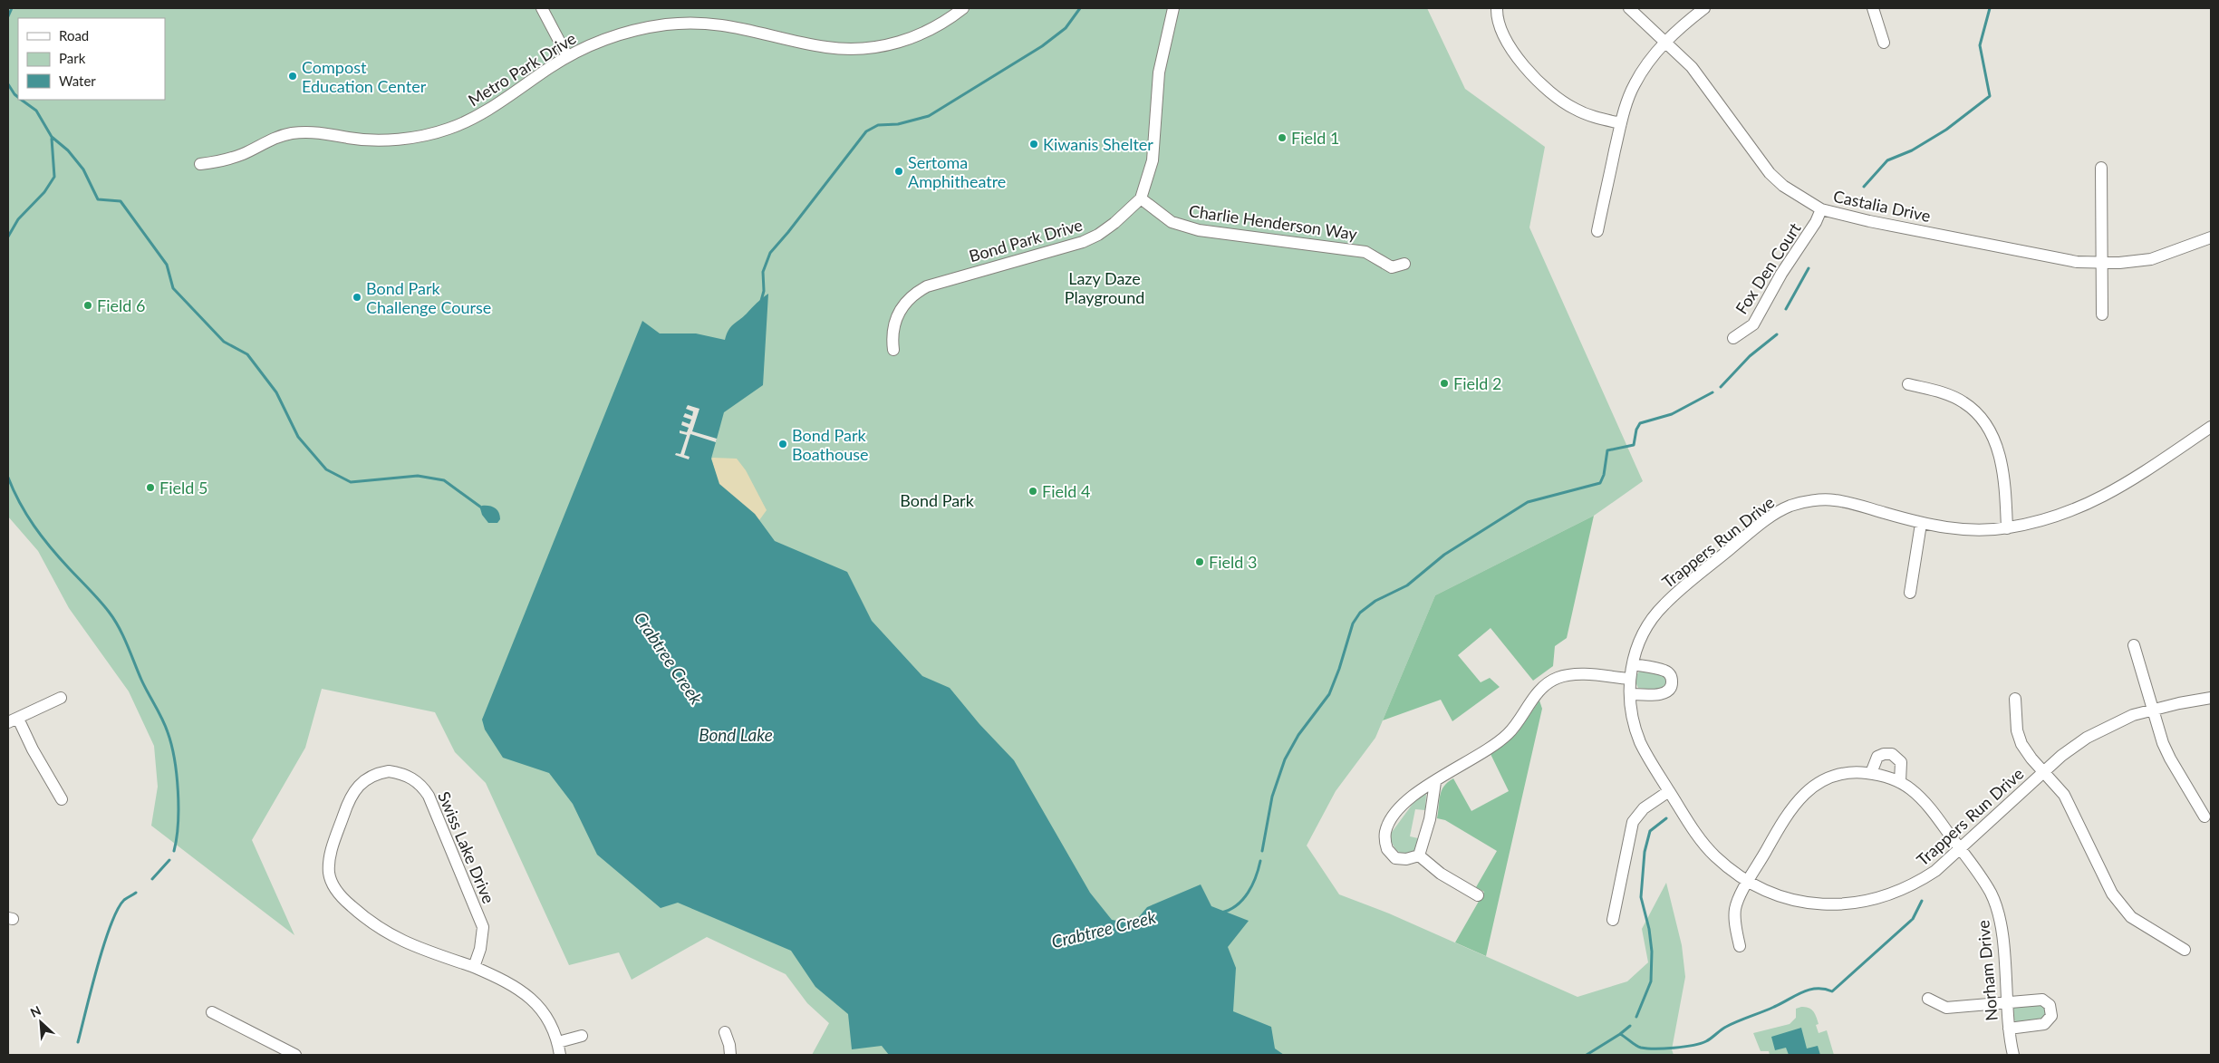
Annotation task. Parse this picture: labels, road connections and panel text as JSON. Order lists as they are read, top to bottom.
{
  "streets": {
    "street": [
      "Metro Park Drive",
      "Castalia Drive",
      "Charlie Henderson Way",
      "Bond Park Drive",
      "Fox Den Court",
      "Trappers Run Drive",
      "Swiss Lake Drive",
      "Norham Drive"
    ]
  },
  "crossings": [
    ["Castalia Drive", "Fox Den Court"],
    ["Charlie Henderson Way", "Bond Park Drive"],
    ["Trappers Run Drive", "Norham Drive"]
  ],
  "water": ["Crabtree Creek", "Bond Lake"],
  "parks": ["Lazy Daze Playground", "Bond Park"],
  "places": [
    "Compost Education Center",
    "Field 1",
    "Kiwanis Shelter",
    "Sertoma Amphitheatre",
    "Bond Park Challenge Course",
    "Field 6",
    "Field 2",
    "Bond Park Boathouse",
    "Field 5",
    "Field 4",
    "Field 3"
  ],
  "legend": ["Road", "Park", "Water"],
  "north": "top left"
}
